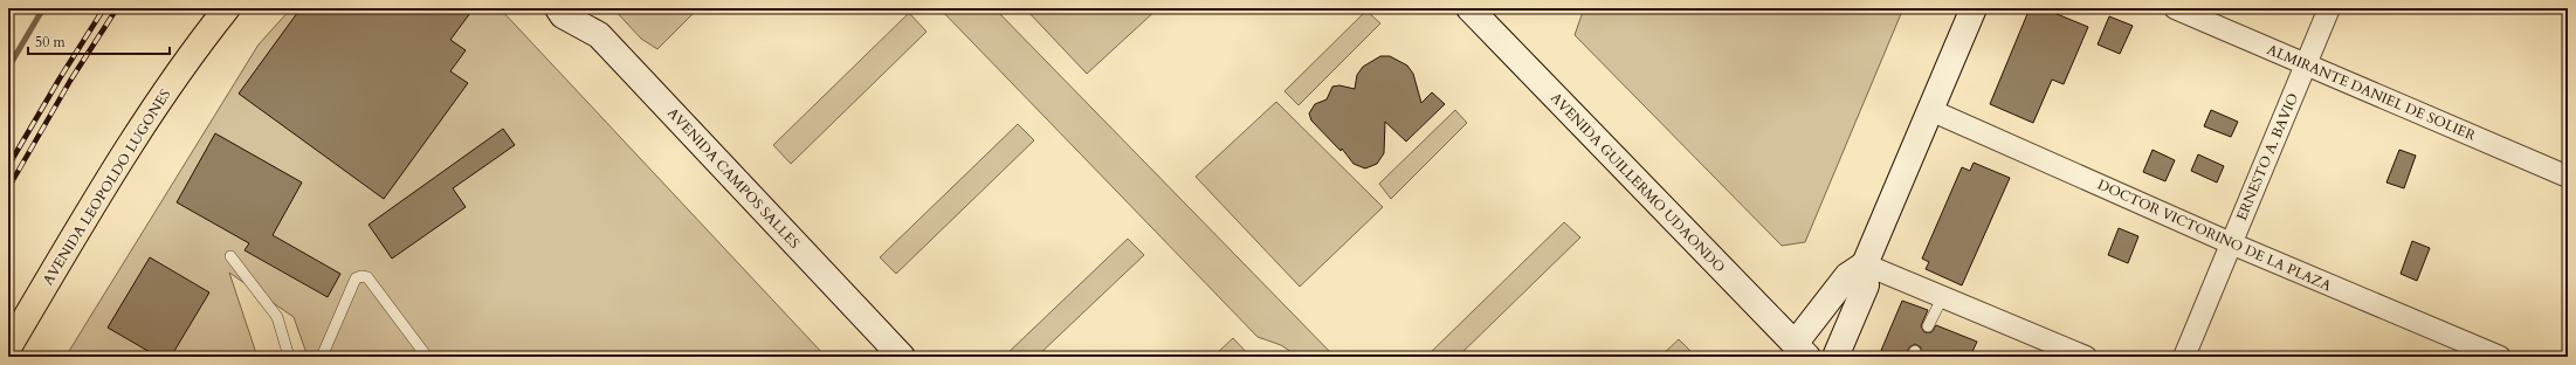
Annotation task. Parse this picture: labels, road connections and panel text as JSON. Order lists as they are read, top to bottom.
{
  "streets": {
    "highway": ["AVENIDA LEOPOLDO LUGONES"],
    "main road": ["AVENIDA CAMPOS SALLES", "AVENIDA GUILLERMO UDAONDO"],
    "street": ["ALMIRANTE DANIEL DE SOLIER", "ERNESTO A. BAVIO", "DOCTOR VICTORINO DE LA PLAZA"]
  },
  "crossings": [
    ["ALMIRANTE DANIEL DE SOLIER", "ERNESTO A. BAVIO"],
    ["ERNESTO A. BAVIO", "DOCTOR VICTORINO DE LA PLAZA"]
  ],
  "scale_bar": "50 m"
}
